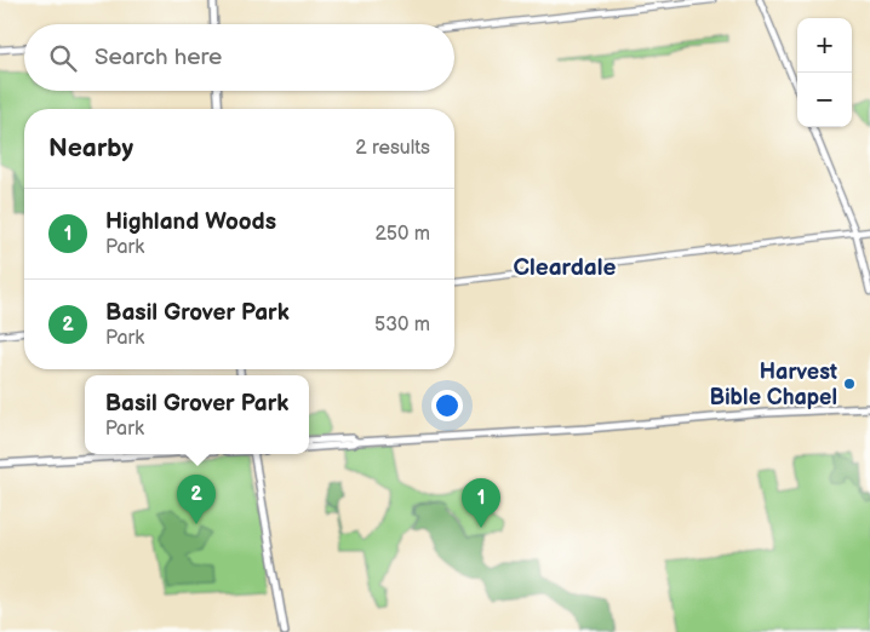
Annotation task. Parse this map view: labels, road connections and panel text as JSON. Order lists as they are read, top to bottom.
{
  "districts": ["Cleardale"],
  "places": ["Harvest Bible Chapel"],
  "page": {
    "map_buttons": ["+", "−"],
    "search": "Search here",
    "heading": ["Nearby", "2 results"],
    "list": [
      {
        "mark": "1",
        "name": "Highland Woods",
        "note": "Park",
        "value": "250 m"
      },
      {
        "mark": "2",
        "name": "Basil Grover Park",
        "note": "Park",
        "value": "530 m"
      }
    ],
    "popup": ["Basil Grover Park", "Park"],
    "pins": ["2", "1"]
  }
}
